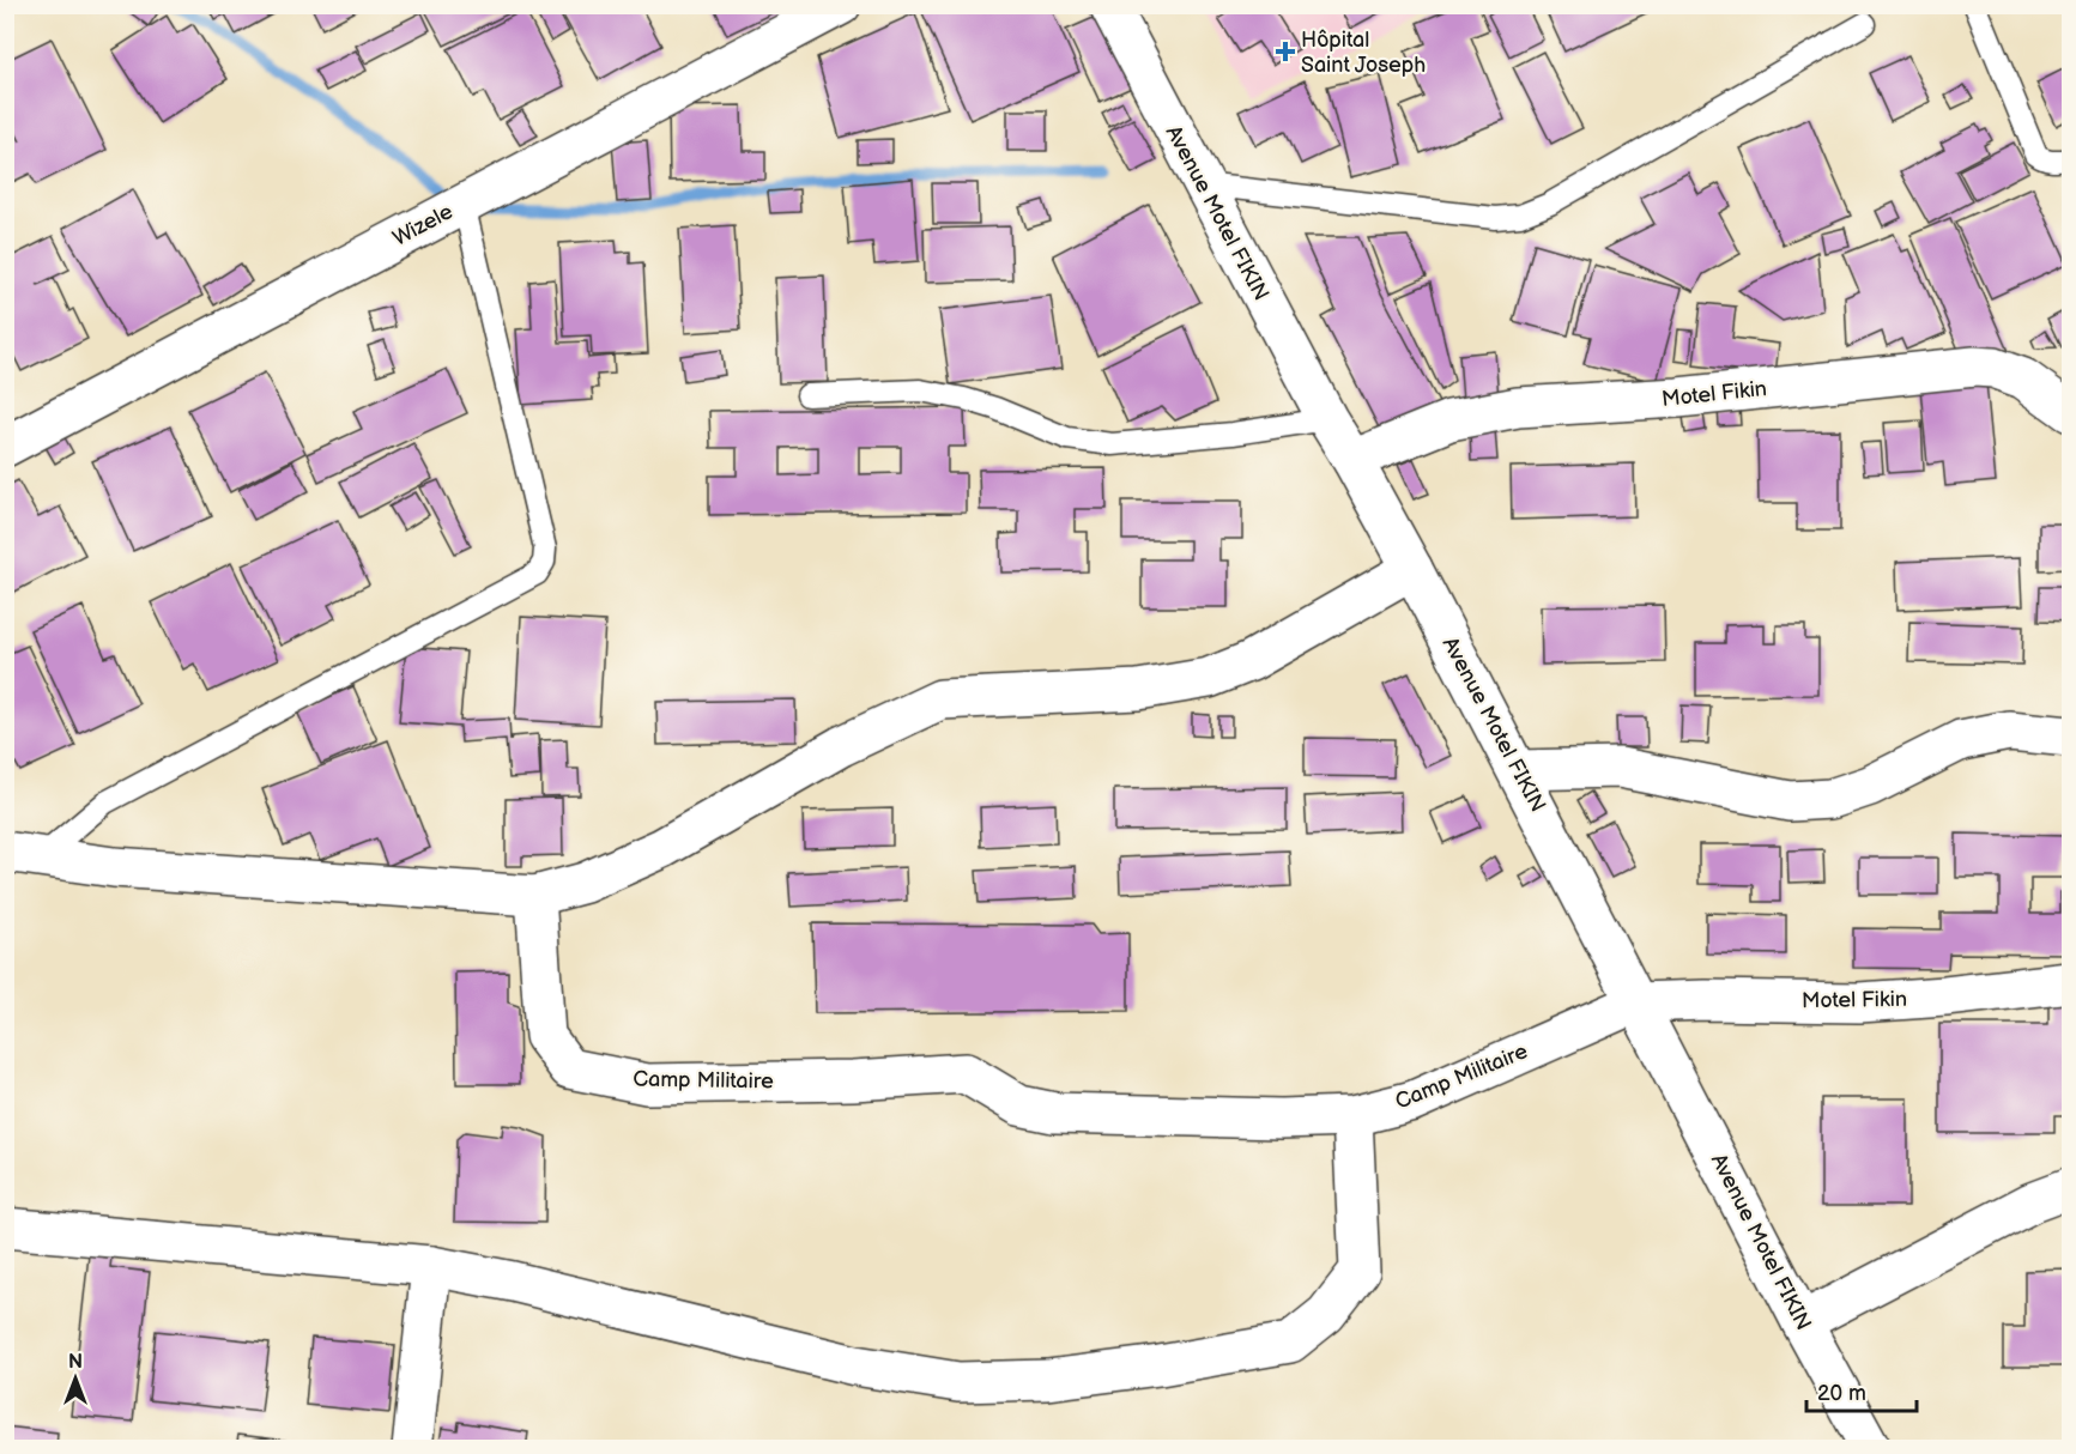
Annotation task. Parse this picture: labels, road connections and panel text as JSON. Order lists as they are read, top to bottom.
{
  "streets": {
    "street": [
      "Avenue Motel FIKIN",
      "Wizele",
      "Motel Fikin",
      "Camp Militaire"
    ]
  },
  "crossings": [
    ["Avenue Motel FIKIN", "Motel Fikin"],
    ["Avenue Motel FIKIN", "Camp Militaire"],
    ["Motel Fikin", "Camp Militaire"]
  ],
  "places": {
    "health": ["Hôpital Saint Joseph"]
  },
  "scale_bar": "20 m",
  "north": "top"
}
